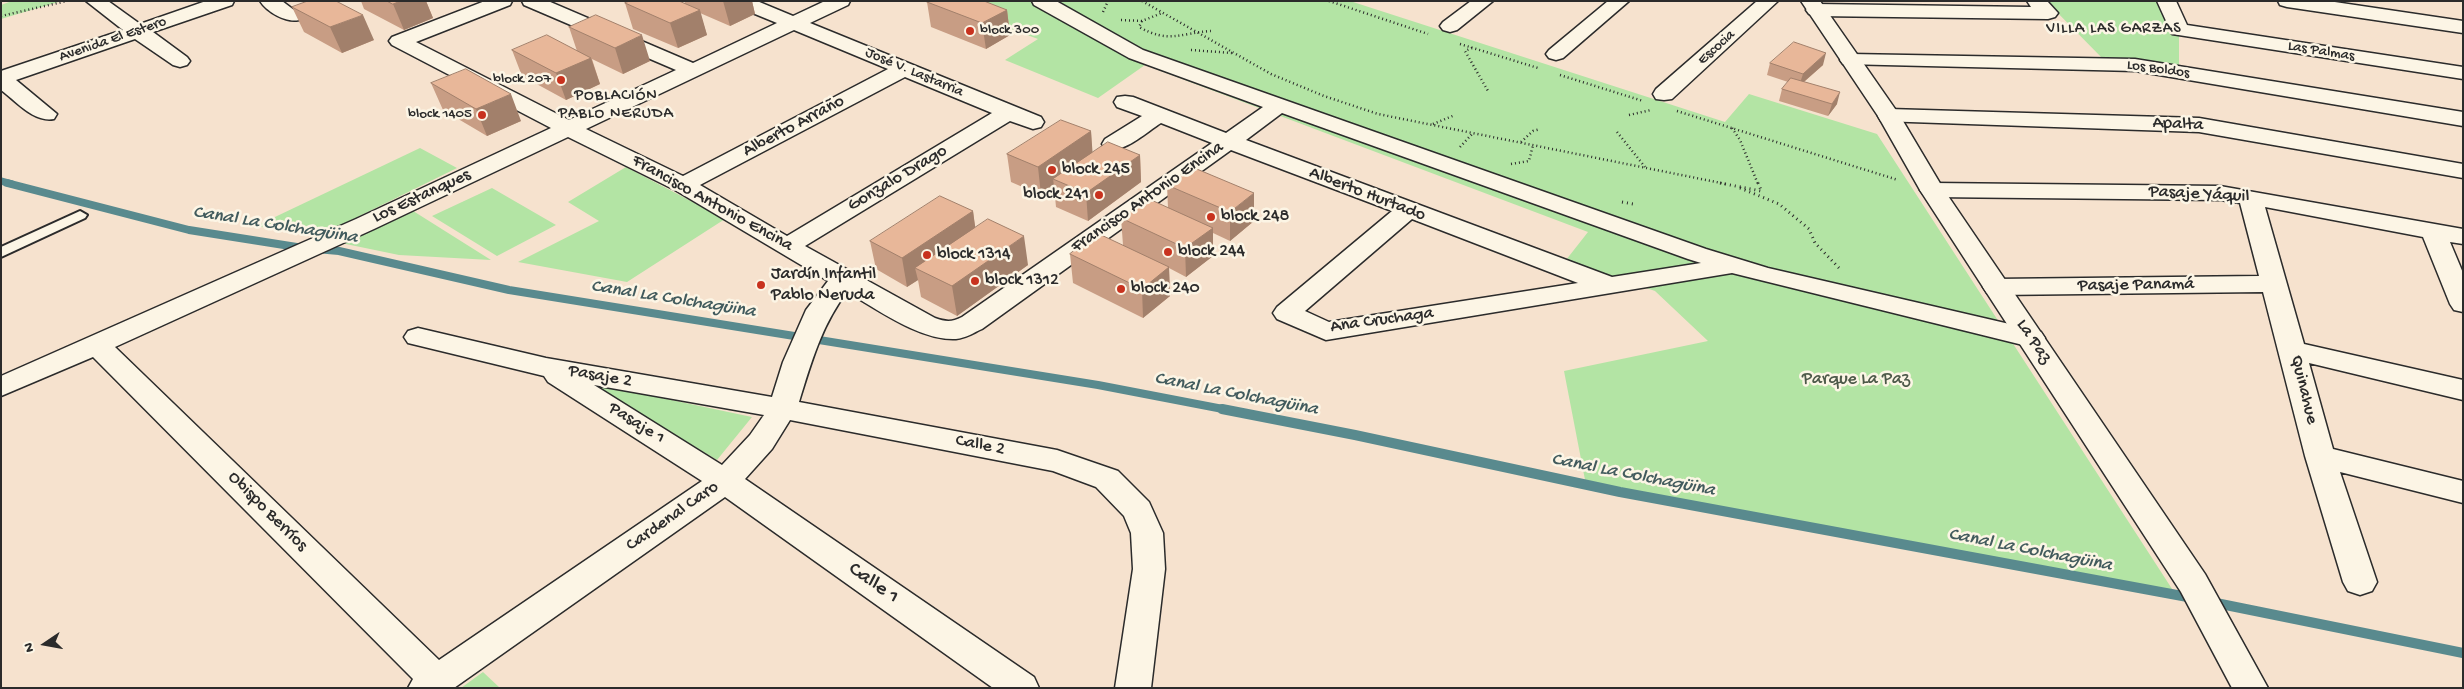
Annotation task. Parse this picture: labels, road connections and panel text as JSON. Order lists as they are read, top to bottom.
{
  "streets": {
    "street": [
      "Avenida El Estero",
      "Escocia",
      "Las Palmas",
      "Los Boldos",
      "José V. Lastarria",
      "Apalta",
      "Alberto Arraño",
      "Gonzalo Drago",
      "Alberto Hurtado",
      "Pasaje Yáquil",
      "Los Estanques",
      "Francisco Antonio Encina",
      "Pasaje Panamá",
      "Ana Cruchaga",
      "La Paz",
      "Pasaje 2",
      "Quinahue",
      "Pasaje 1",
      "Calle 2",
      "Obispo Berríos",
      "Cardenal Caro",
      "Calle 1"
    ]
  },
  "crossings": [
    ["Los Boldos", "La Paz"],
    ["José V. Lastarria", "Alberto Arraño"],
    ["José V. Lastarria", "Gonzalo Drago"],
    ["José V. Lastarria", "Los Estanques"],
    ["Apalta", "La Paz"],
    ["Alberto Arraño", "Francisco Antonio Encina"],
    ["Gonzalo Drago", "Francisco Antonio Encina"],
    ["Alberto Hurtado", "Francisco Antonio Encina"],
    ["Alberto Hurtado", "Ana Cruchaga"],
    ["Pasaje Yáquil", "La Paz"],
    ["Pasaje Yáquil", "Quinahue"],
    ["Los Estanques", "Francisco Antonio Encina"],
    ["Los Estanques", "Obispo Berríos"],
    ["Francisco Antonio Encina", "Cardenal Caro"],
    ["Pasaje Panamá", "La Paz"],
    ["Pasaje Panamá", "Quinahue"],
    ["Pasaje 2", "Pasaje 1"],
    ["Pasaje 2", "Calle 2"],
    ["Pasaje 2", "Cardenal Caro"],
    ["Pasaje 1", "Cardenal Caro"],
    ["Pasaje 1", "Calle 1"],
    ["Calle 2", "Cardenal Caro"],
    ["Obispo Berríos", "Cardenal Caro"],
    ["Cardenal Caro", "Calle 1"]
  ],
  "districts": ["VILLA LAS GARZAS", "POBLACIÓN PABLO NERUDA"],
  "water": ["Canal La Colchagüina"],
  "parks": ["Parque La Paz"],
  "places": [
    "block 300",
    "block 207",
    "block 1405",
    "block 245",
    "block 241",
    "block 248",
    "block 244",
    "block 1314",
    "block 1312",
    "Jardín Infantil Pablo Neruda",
    "block 240"
  ],
  "north": "left"
}
